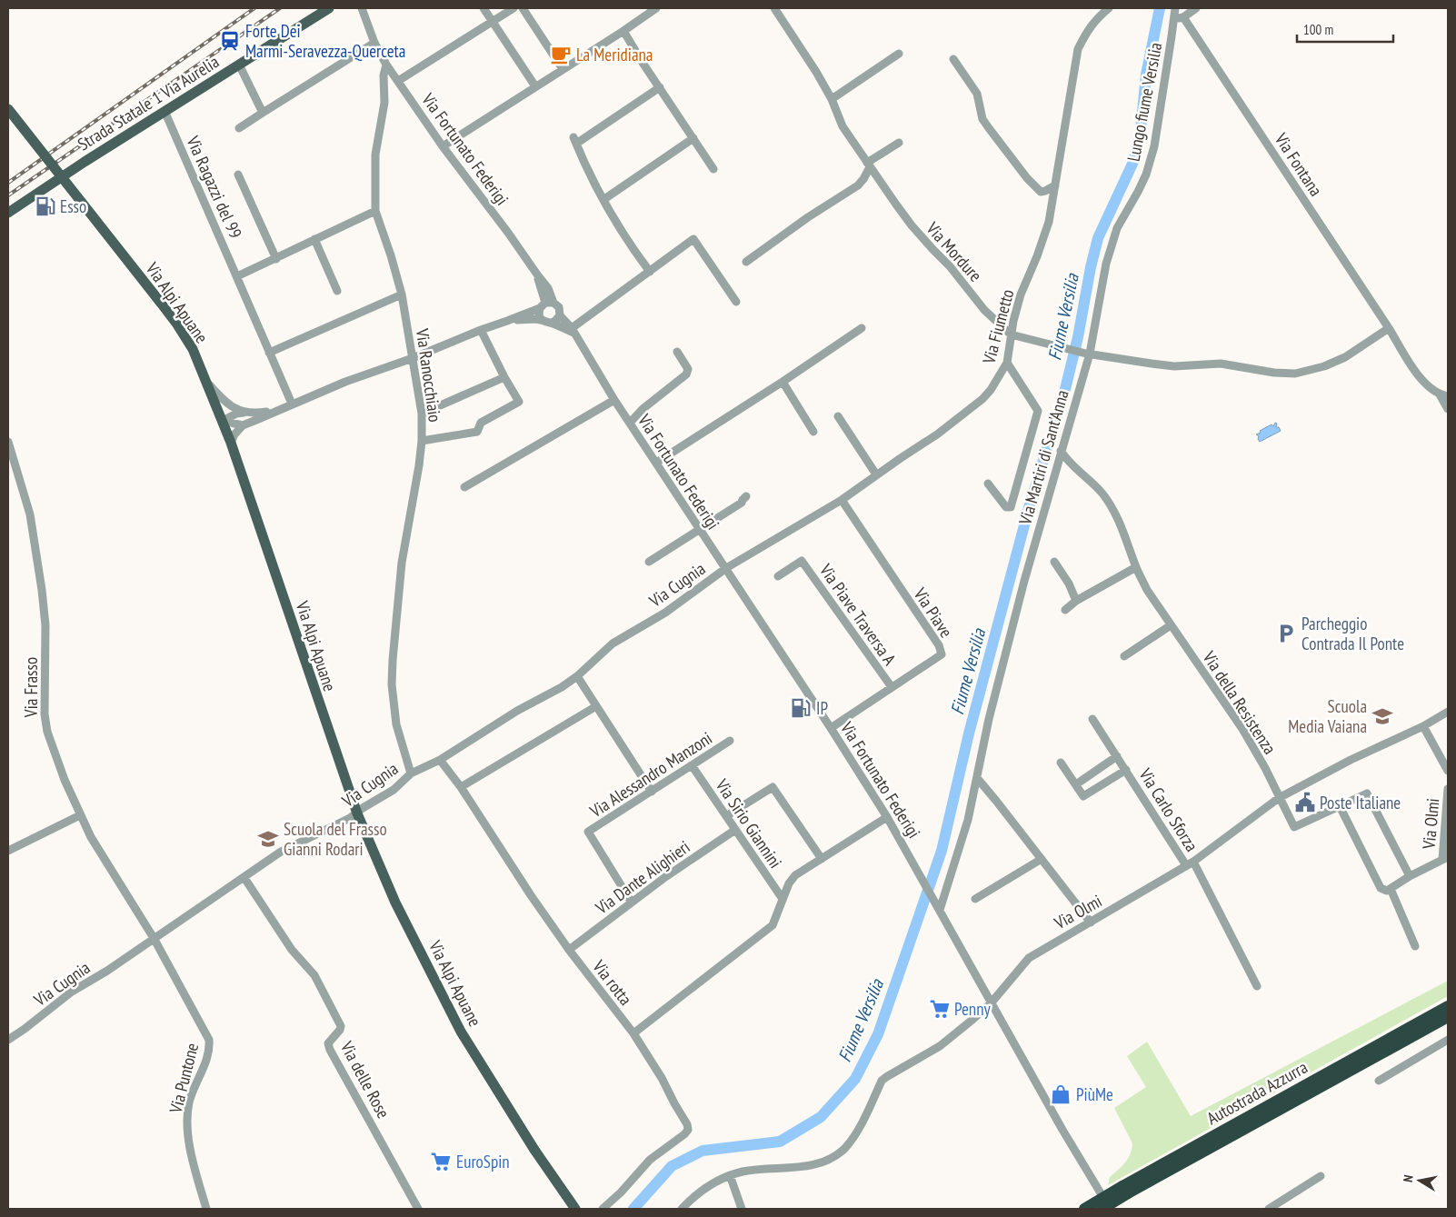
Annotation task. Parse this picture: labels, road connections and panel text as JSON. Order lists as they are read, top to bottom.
{
  "streets": {
    "highway": ["Autostrada Azzurra"],
    "main road": ["Strada Statale 1 Via Aurelia", "Via Alpi Apuane"],
    "street": [
      "Lungo fiume Versilia",
      "Via Fortunato Federigi",
      "Via Fontana",
      "Via Ragazzi del 99",
      "Via Mordure",
      "Via Fiumetto",
      "Via Ranocchiaio",
      "Via Martiri di Sant'Anna",
      "Via Cugnia",
      "Via Piave",
      "Via Piave Traversa A",
      "Via Frasso",
      "Via della Resistenza",
      "Via Alessandro Manzoni",
      "Via Carlo Sforza",
      "Via Sirio Giannini",
      "Via Olmi",
      "Via Dante Alighieri",
      "Via rotta",
      "Via Puntone",
      "Via delle Rose"
    ]
  },
  "crossings": [
    ["Lungo fiume Versilia", "Via Mordure"],
    ["Lungo fiume Versilia", "Via Martiri di Sant'Anna"],
    ["Strada Statale 1 Via Aurelia", "Via Ragazzi del 99"],
    ["Via Fortunato Federigi", "Via Fiumetto"],
    ["Via Fortunato Federigi", "Via Ranocchiaio"],
    ["Via Fortunato Federigi", "Via Martiri di Sant'Anna"],
    ["Via Fortunato Federigi", "Via Cugnia"],
    ["Via Fortunato Federigi", "Via Piave"],
    ["Via Fortunato Federigi", "Via Olmi"],
    ["Via Mordure", "Via Fiumetto"],
    ["Via Mordure", "Via Martiri di Sant'Anna"],
    ["Via Alpi Apuane", "Via Cugnia"],
    ["Via Fiumetto", "Via Cugnia"],
    ["Via Fiumetto", "Via Piave"],
    ["Via Ranocchiaio", "Via Cugnia"],
    ["Via Martiri di Sant'Anna", "Via della Resistenza"],
    ["Via Cugnia", "Via Frasso"],
    ["Via Cugnia", "Via rotta"],
    ["Via Cugnia", "Via Puntone"],
    ["Via Cugnia", "Via delle Rose"],
    ["Via Piave", "Via Piave Traversa A"],
    ["Via Frasso", "Via Puntone"],
    ["Via della Resistenza", "Via Olmi"],
    ["Via Alessandro Manzoni", "Via Sirio Giannini"],
    ["Via Alessandro Manzoni", "Via Dante Alighieri"],
    ["Via Carlo Sforza", "Via Olmi"],
    ["Via Sirio Giannini", "Via Dante Alighieri"],
    ["Via Dante Alighieri", "Via rotta"]
  ],
  "water": ["Fiume Versilia"],
  "places": {
    "station": ["Forte Dei Marmi-Seravezza-Querceta"],
    "cafe": ["La Meridiana"],
    "fuel station": ["Esso", "IP"],
    "parking": ["Parcheggio Contrada Il Ponte"],
    "school or university": ["Scuola Media Vaiana", "Scuola del Frasso Gianni Rodari"],
    "public building": ["Poste Italiane"],
    "supermarket": ["Penny", "EuroSpin"],
    "shop": ["PiùMe"]
  },
  "scale_bar": "100 m",
  "north": "left"
}
